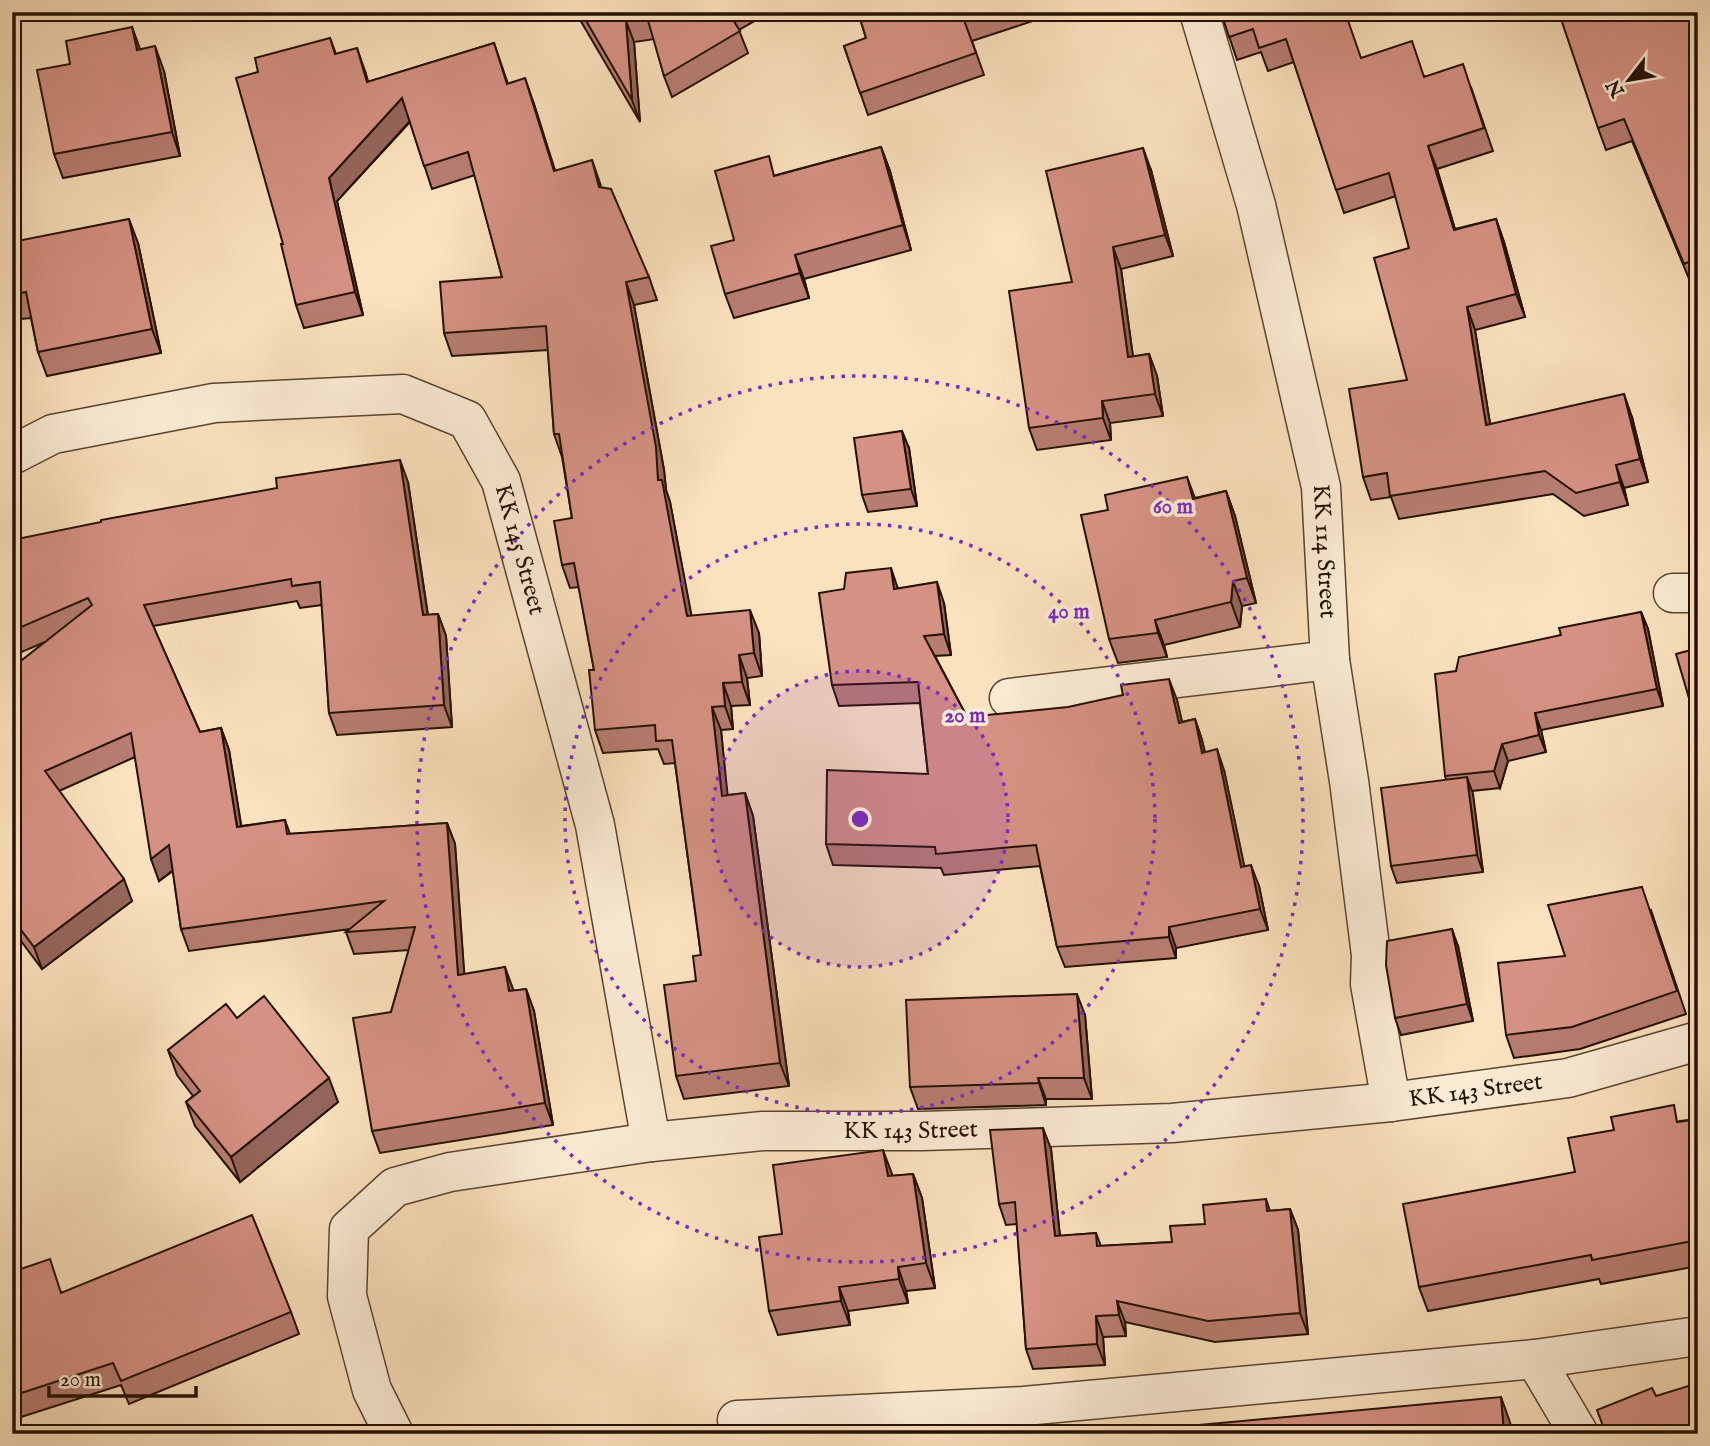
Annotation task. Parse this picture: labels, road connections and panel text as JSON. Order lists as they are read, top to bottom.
{
  "streets": {
    "street": ["KK 145 Street", "KK 114 Street", "KK 143 Street"]
  },
  "crossings": [
    ["KK 145 Street", "KK 143 Street"],
    ["KK 114 Street", "KK 143 Street"]
  ],
  "scale_bar": "20 m",
  "north": "bottom left",
  "rings": ["60 m", "40 m", "20 m"]
}
